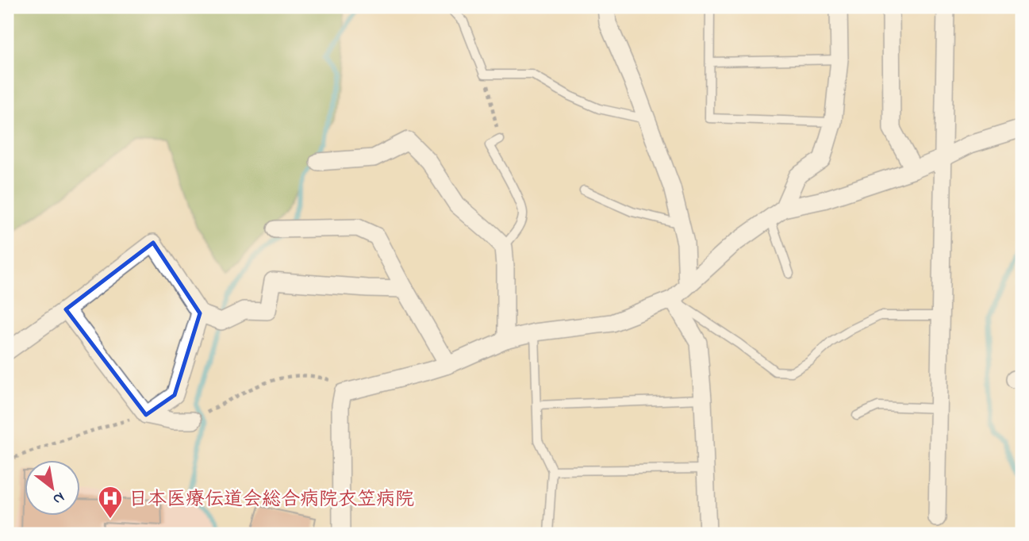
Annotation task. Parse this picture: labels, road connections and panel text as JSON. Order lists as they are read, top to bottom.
{
  "places": {
    "hospital": ["日本医療伝道会総合病院衣笠病院"]
  },
  "north": "bottom right"
}
